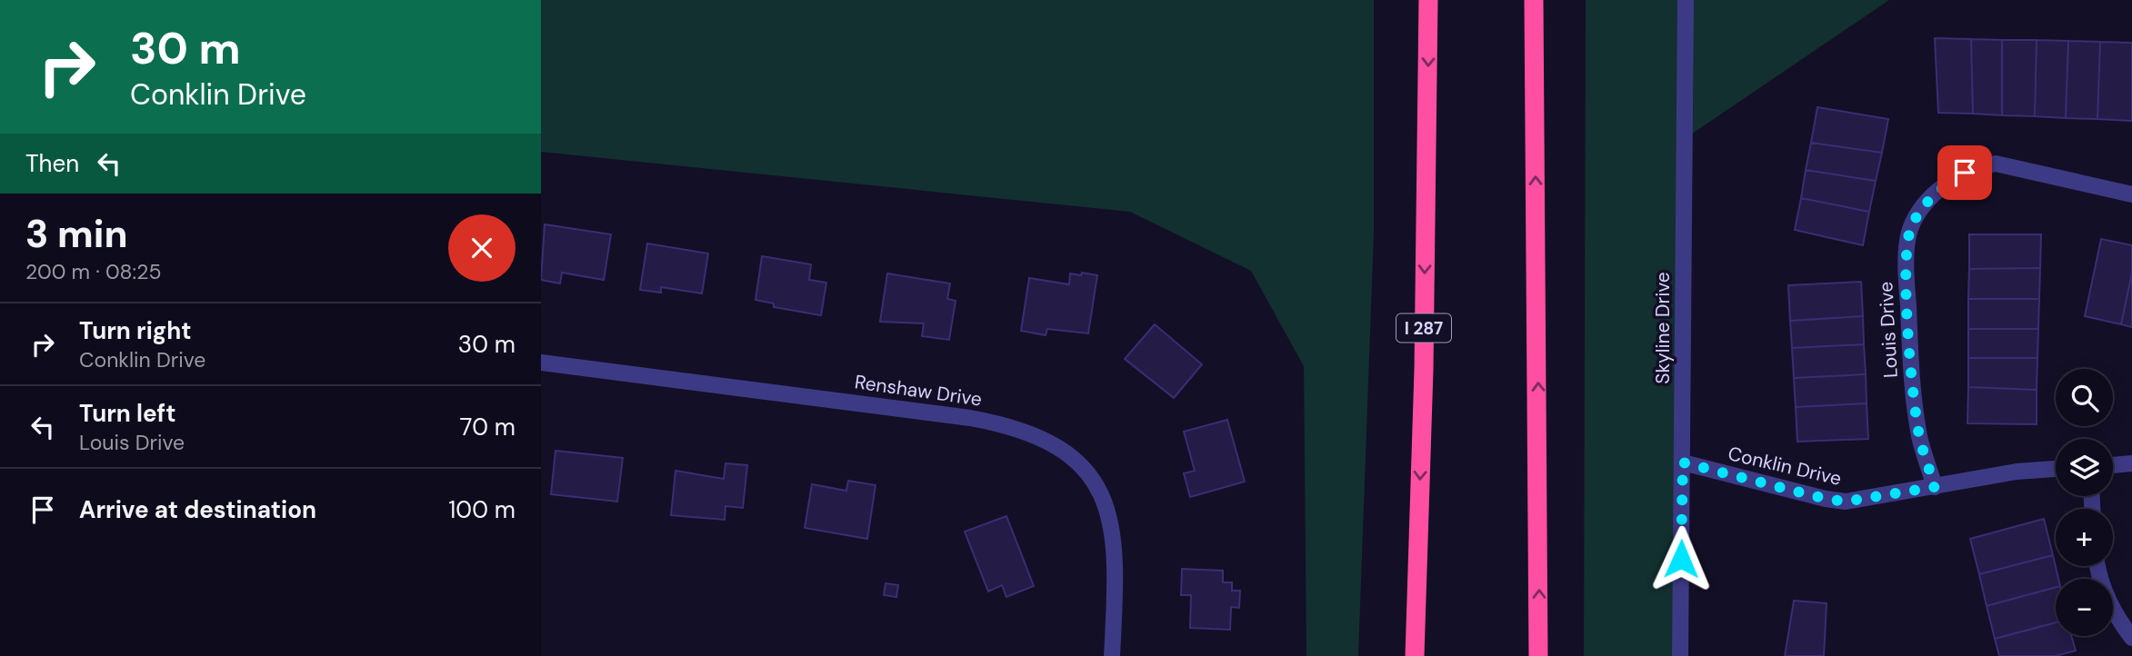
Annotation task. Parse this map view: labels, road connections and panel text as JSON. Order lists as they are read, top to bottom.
{
  "streets": {
    "highway": ["I 287"],
    "street": [
      "Skyline Drive",
      "Louis Drive",
      "Renshaw Drive",
      "Conklin Drive"
    ]
  },
  "crossings": [
    ["Skyline Drive", "Conklin Drive"],
    ["Louis Drive", "Conklin Drive"]
  ],
  "page": {
    "turn": ["30 m", "Conklin Drive"],
    "then": "Then",
    "heading": ["3 min", "200 m · 08:25"],
    "list": [
      {
        "name": "Turn right",
        "note": "Conklin Drive",
        "value": "30 m"
      },
      {
        "name": "Turn left",
        "note": "Louis Drive",
        "value": "70 m"
      },
      {
        "name": "Arrive at destination",
        "value": "100 m"
      }
    ],
    "map_buttons": ["+", "−"]
  }
}
